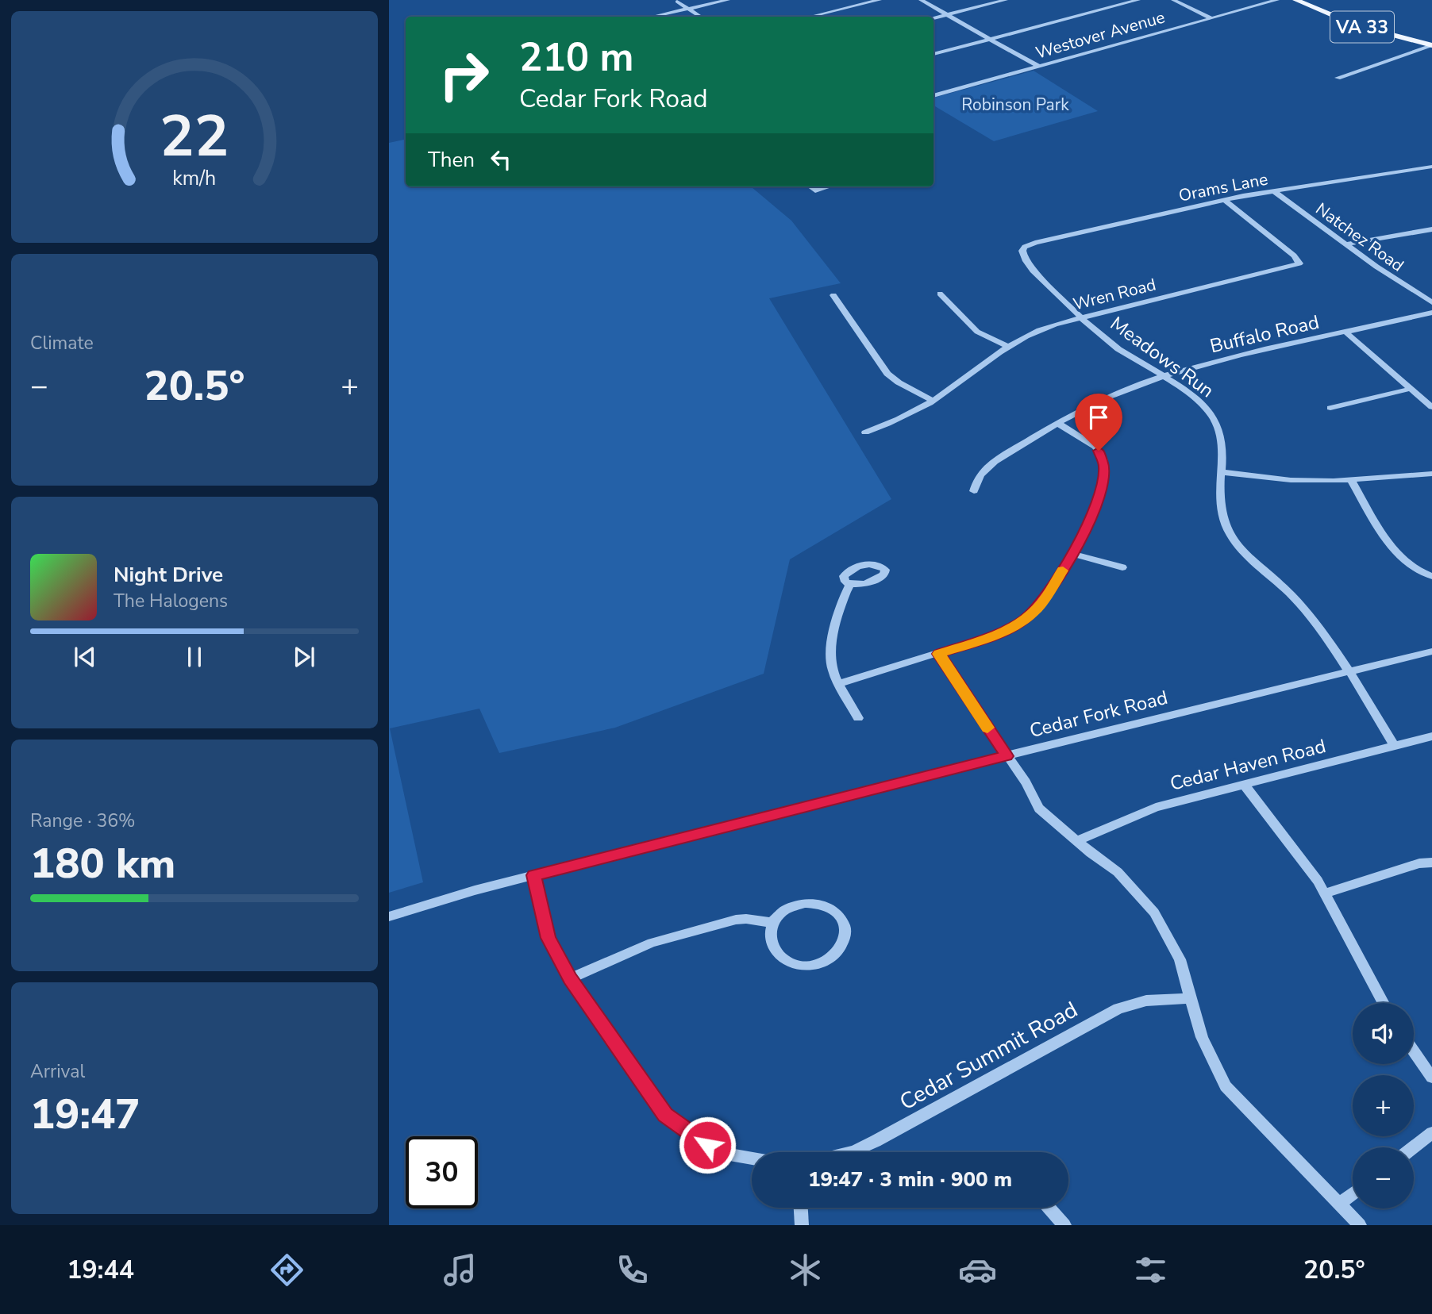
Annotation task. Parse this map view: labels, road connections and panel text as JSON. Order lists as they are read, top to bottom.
{
  "streets": {
    "main road": ["VA 33"],
    "street": [
      "Westover Avenue",
      "Orams Lane",
      "Natchez Road",
      "Wren Road",
      "Buffalo Road",
      "Meadows Run",
      "Cedar Fork Road",
      "Cedar Haven Road",
      "Cedar Summit Road"
    ]
  },
  "crossings": [
    ["Orams Lane", "Natchez Road"],
    ["Orams Lane", "Wren Road"],
    ["Orams Lane", "Meadows Run"],
    ["Wren Road", "Meadows Run"],
    ["Buffalo Road", "Meadows Run"],
    ["Meadows Run", "Cedar Fork Road"],
    ["Meadows Run", "Cedar Haven Road"]
  ],
  "parks": ["Robinson Park"],
  "page": {
    "turn": ["210 m", "Cedar Fork Road"],
    "then": "Then",
    "tile": [
      "Climate",
      ["Range · 36%", "180 km"],
      ["Arrival", "19:47"]
    ],
    "heat": ["−", "20.5°", "+"],
    "song": ["Night Drive", "The Halogens"],
    "map_buttons": ["+", "−"],
    "limit": "30",
    "trip": "19:47 · 3 min · 900 m",
    "tabs": ["19:44", "20.5°"],
    "gauge": ["22", "km/h"]
  }
}
